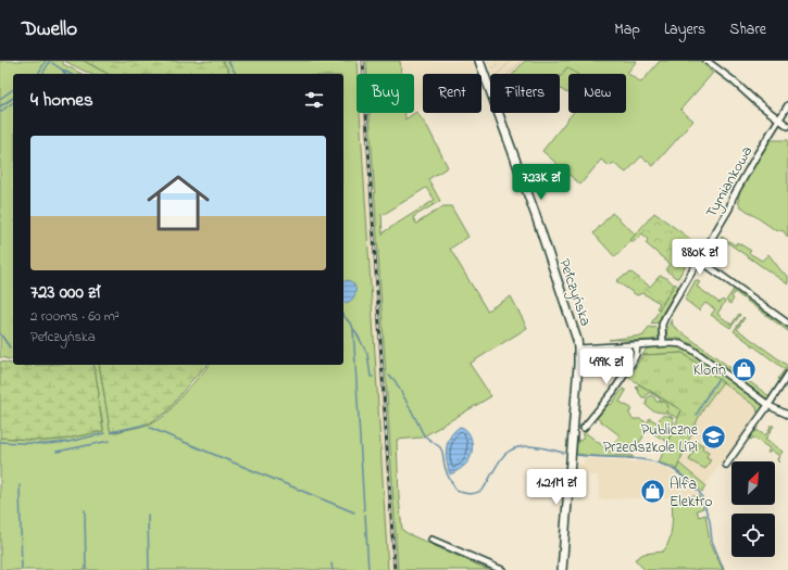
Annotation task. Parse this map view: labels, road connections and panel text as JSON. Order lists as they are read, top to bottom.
{
  "streets": {
    "main road": ["Pełczyńska"],
    "street": ["Tymiankowa"]
  },
  "places": {
    "shop": ["Klorin", "Alfa Elektro"],
    "school or university": ["Publiczne Przedszkole LiPi"]
  },
  "north": "top right",
  "page": {
    "header": "Dwello",
    "nav": ["Map", "Layers", "Share"],
    "chip": [
      "Buy",
      "Rent",
      "Filters",
      "New"
    ],
    "heading": "4 homes",
    "list": [
      {
        "name": "723 000 zł",
        "note": "2 rooms · 60 m² · Pełczyńska"
      }
    ],
    "price": [
      "723K zł",
      "880K zł",
      "499K zł",
      "1.21M zł"
    ]
  }
}
